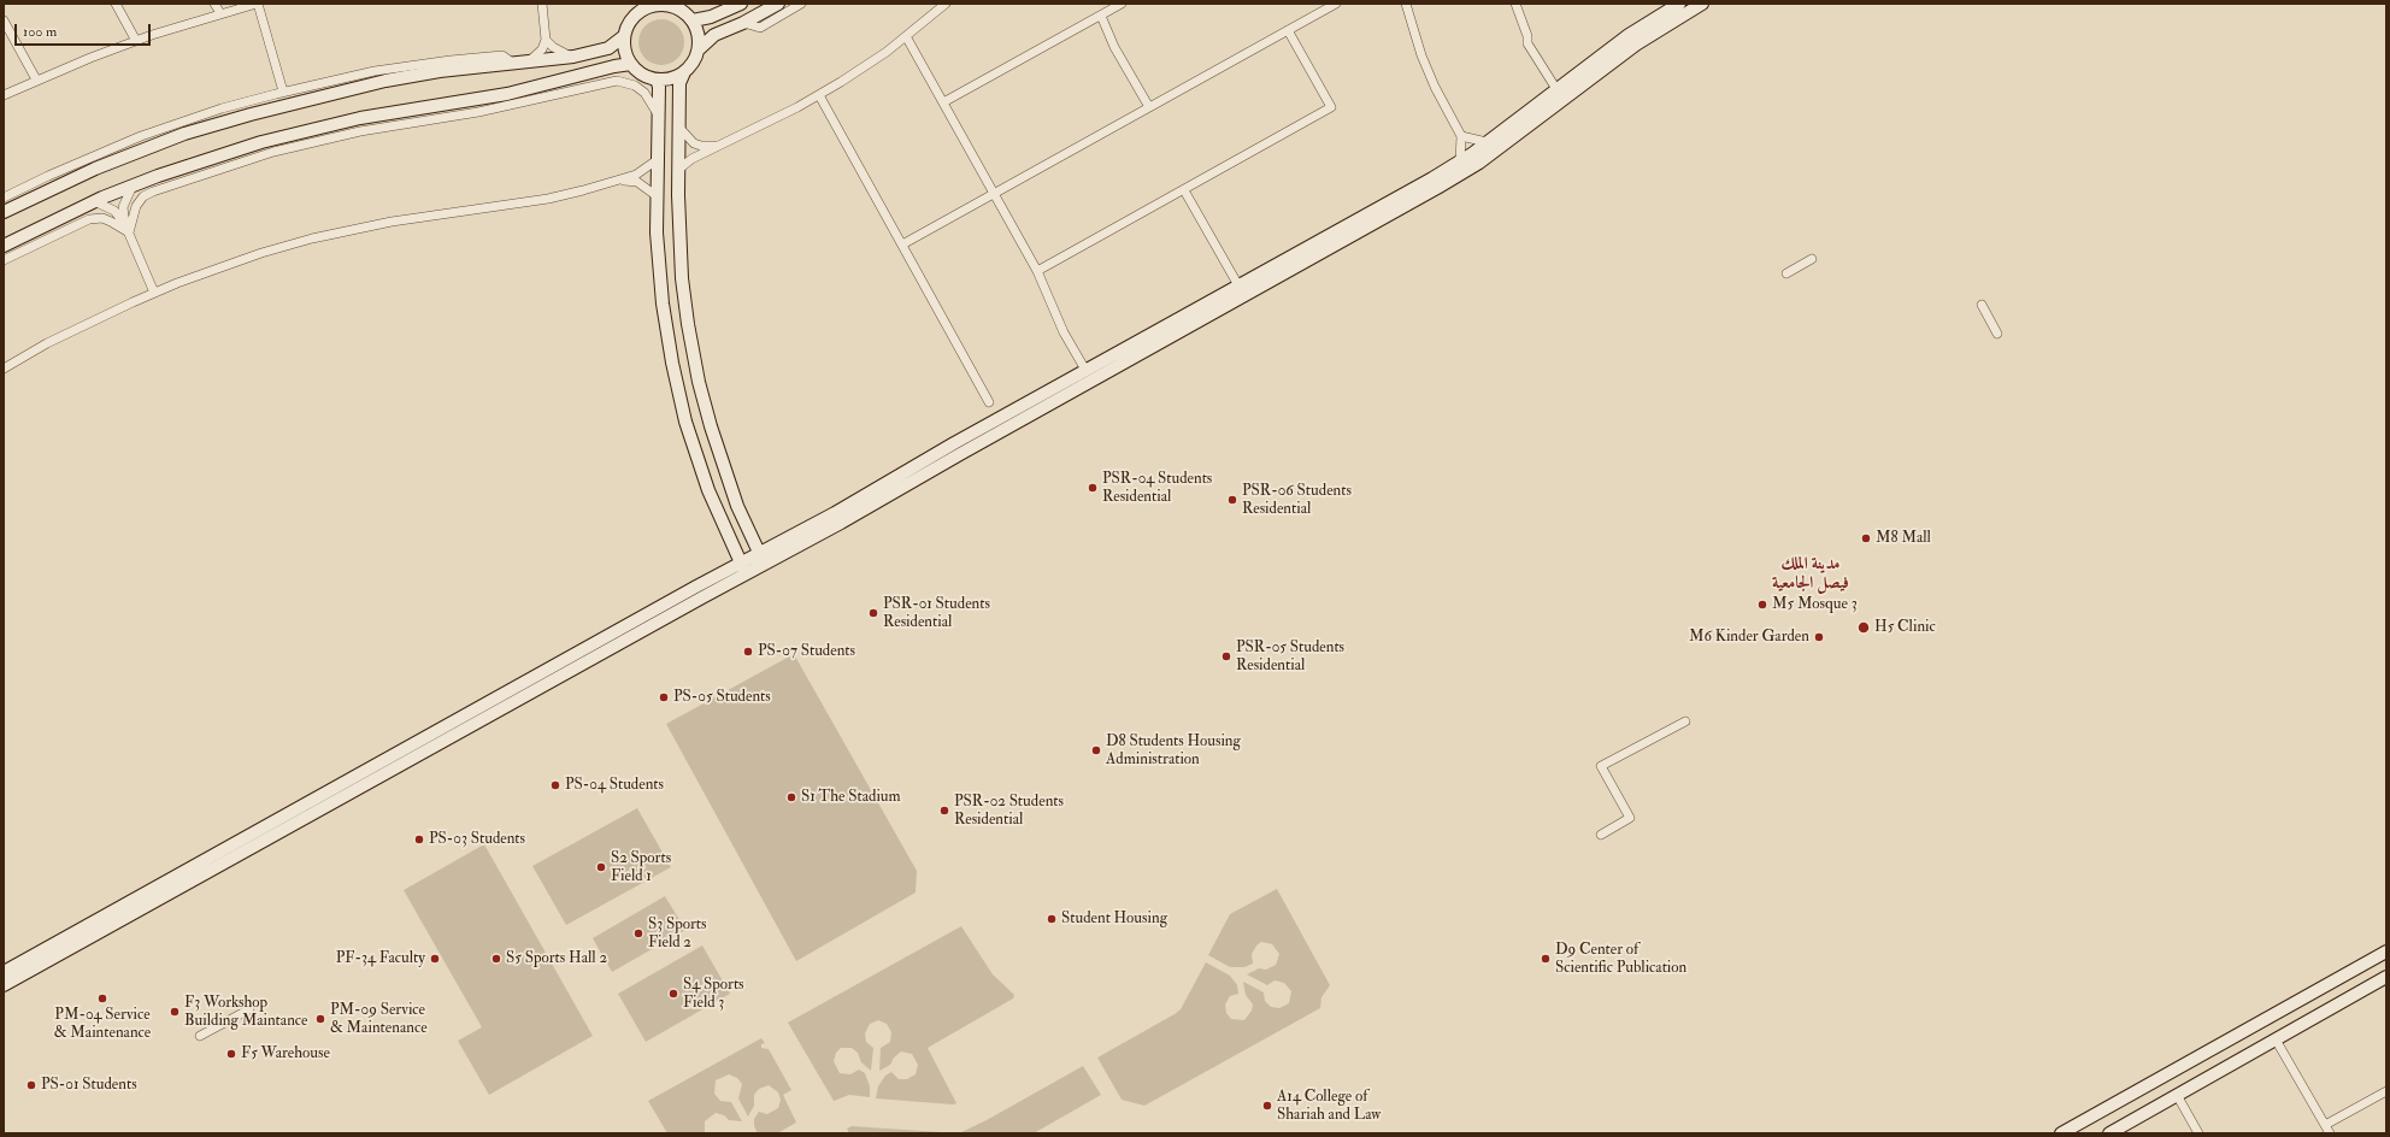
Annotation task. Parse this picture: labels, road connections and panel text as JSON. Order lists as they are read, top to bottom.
{
  "districts": ["مدينة الملك فيصل الجامعية"],
  "places": [
    "PSR-04 Students Residential",
    "PSR-06 Students Residential",
    "M8 Mall",
    "M5 Mosque 3",
    "PSR-01 Students Residential",
    "H5 Clinic",
    "M6 Kinder Garden",
    "PS-07 Students",
    "PSR-05 Students Residential",
    "PS-05 Students",
    "D8 Students Housing Administration",
    "PS-04 Students",
    "S1 The Stadium",
    "PSR-02 Students Residential",
    "PS-03 Students",
    "S2 Sports Field 1",
    "Student Housing",
    "S3 Sports Field 2",
    "PF-34 Faculty",
    "S5 Sports Hall 2",
    "D9 Center of Scientific Publication",
    "S4 Sports Field 3",
    "PM-04 Service & Maintenance",
    "F3 Workshop Building Maintance",
    "PM-09 Service & Maintenance",
    "F5 Warehouse",
    "PS-01 Students",
    "A14 College of Shariah and Law"
  ],
  "scale_bar": "100 m"
}
